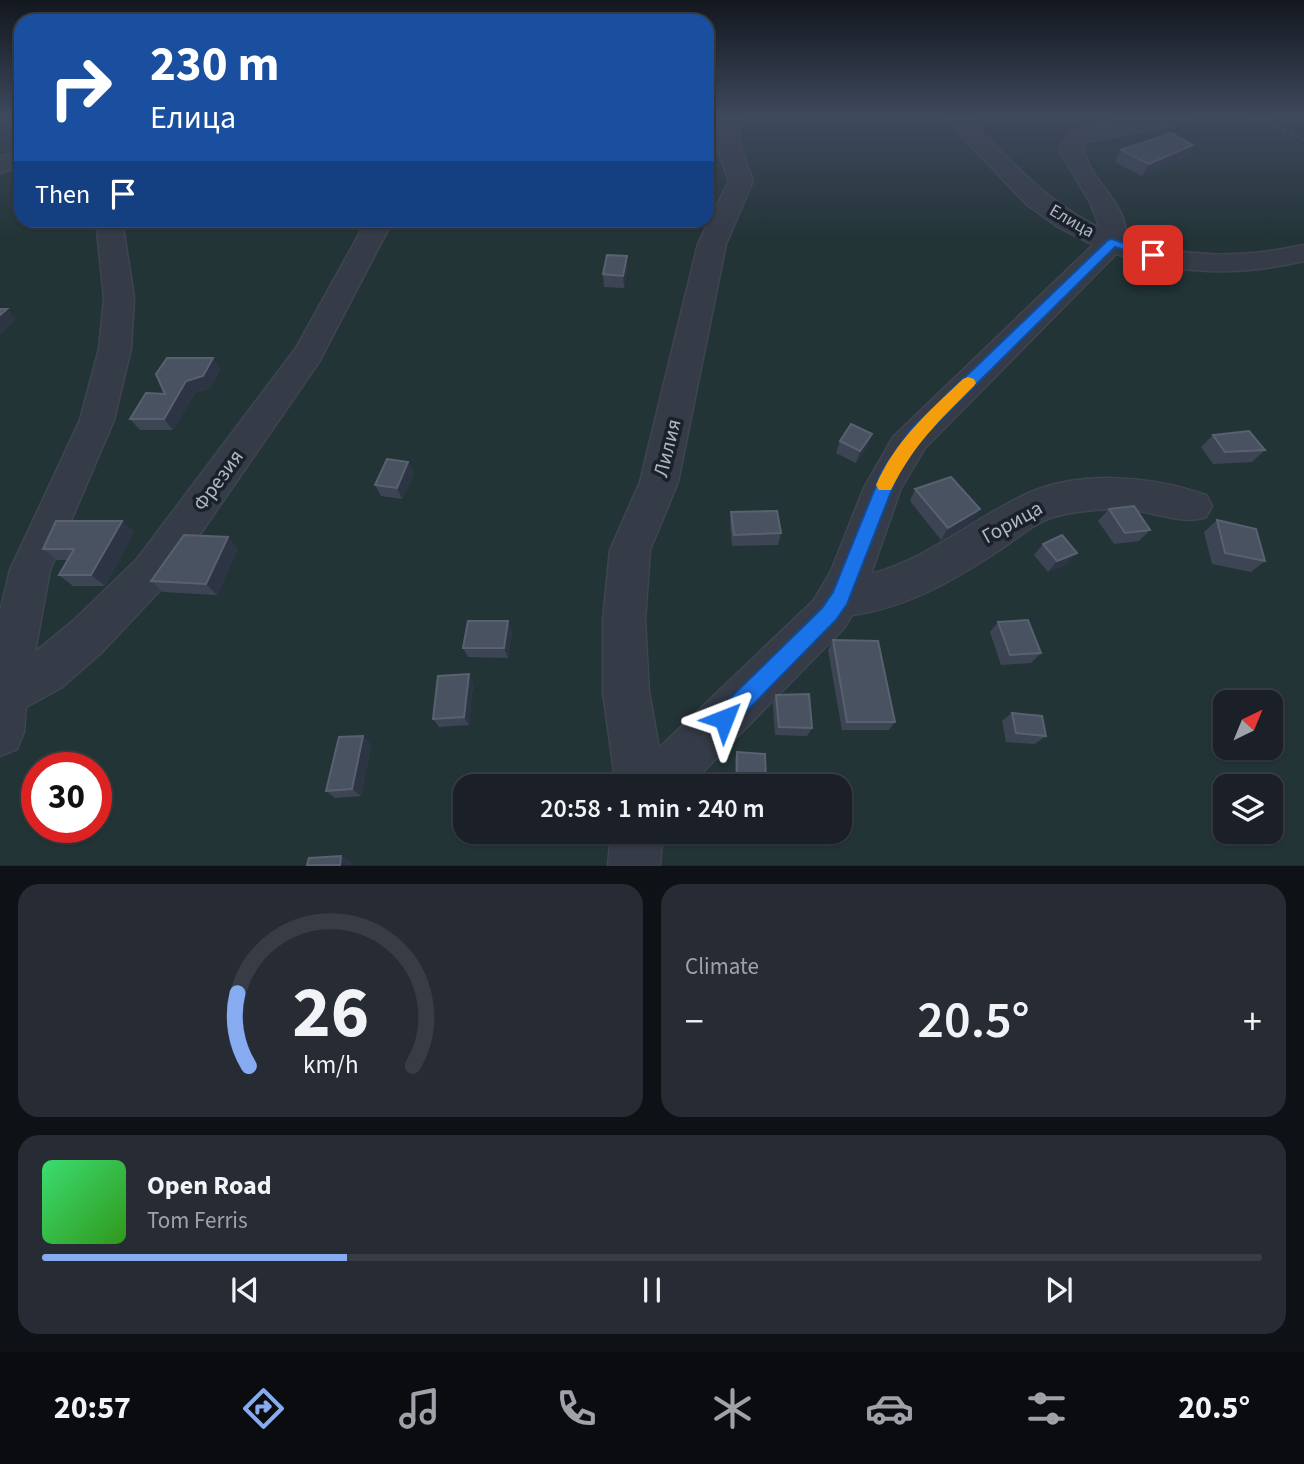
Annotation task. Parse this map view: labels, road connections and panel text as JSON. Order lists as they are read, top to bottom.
{
  "streets": {
    "street": [
      "Елица",
      "Лилия",
      "Фрезия",
      "Горица"
    ]
  },
  "north": "top right",
  "page": {
    "turn": ["230 m", "Елица"],
    "then": "Then",
    "limit": "30",
    "trip": "20:58 · 1 min · 240 m",
    "tile": "Climate",
    "heat": ["−", "20.5°", "+"],
    "song": ["Open Road", "Tom Ferris"],
    "tabs": ["20:57", "20.5°"],
    "gauge": ["26", "km/h"]
  }
}
